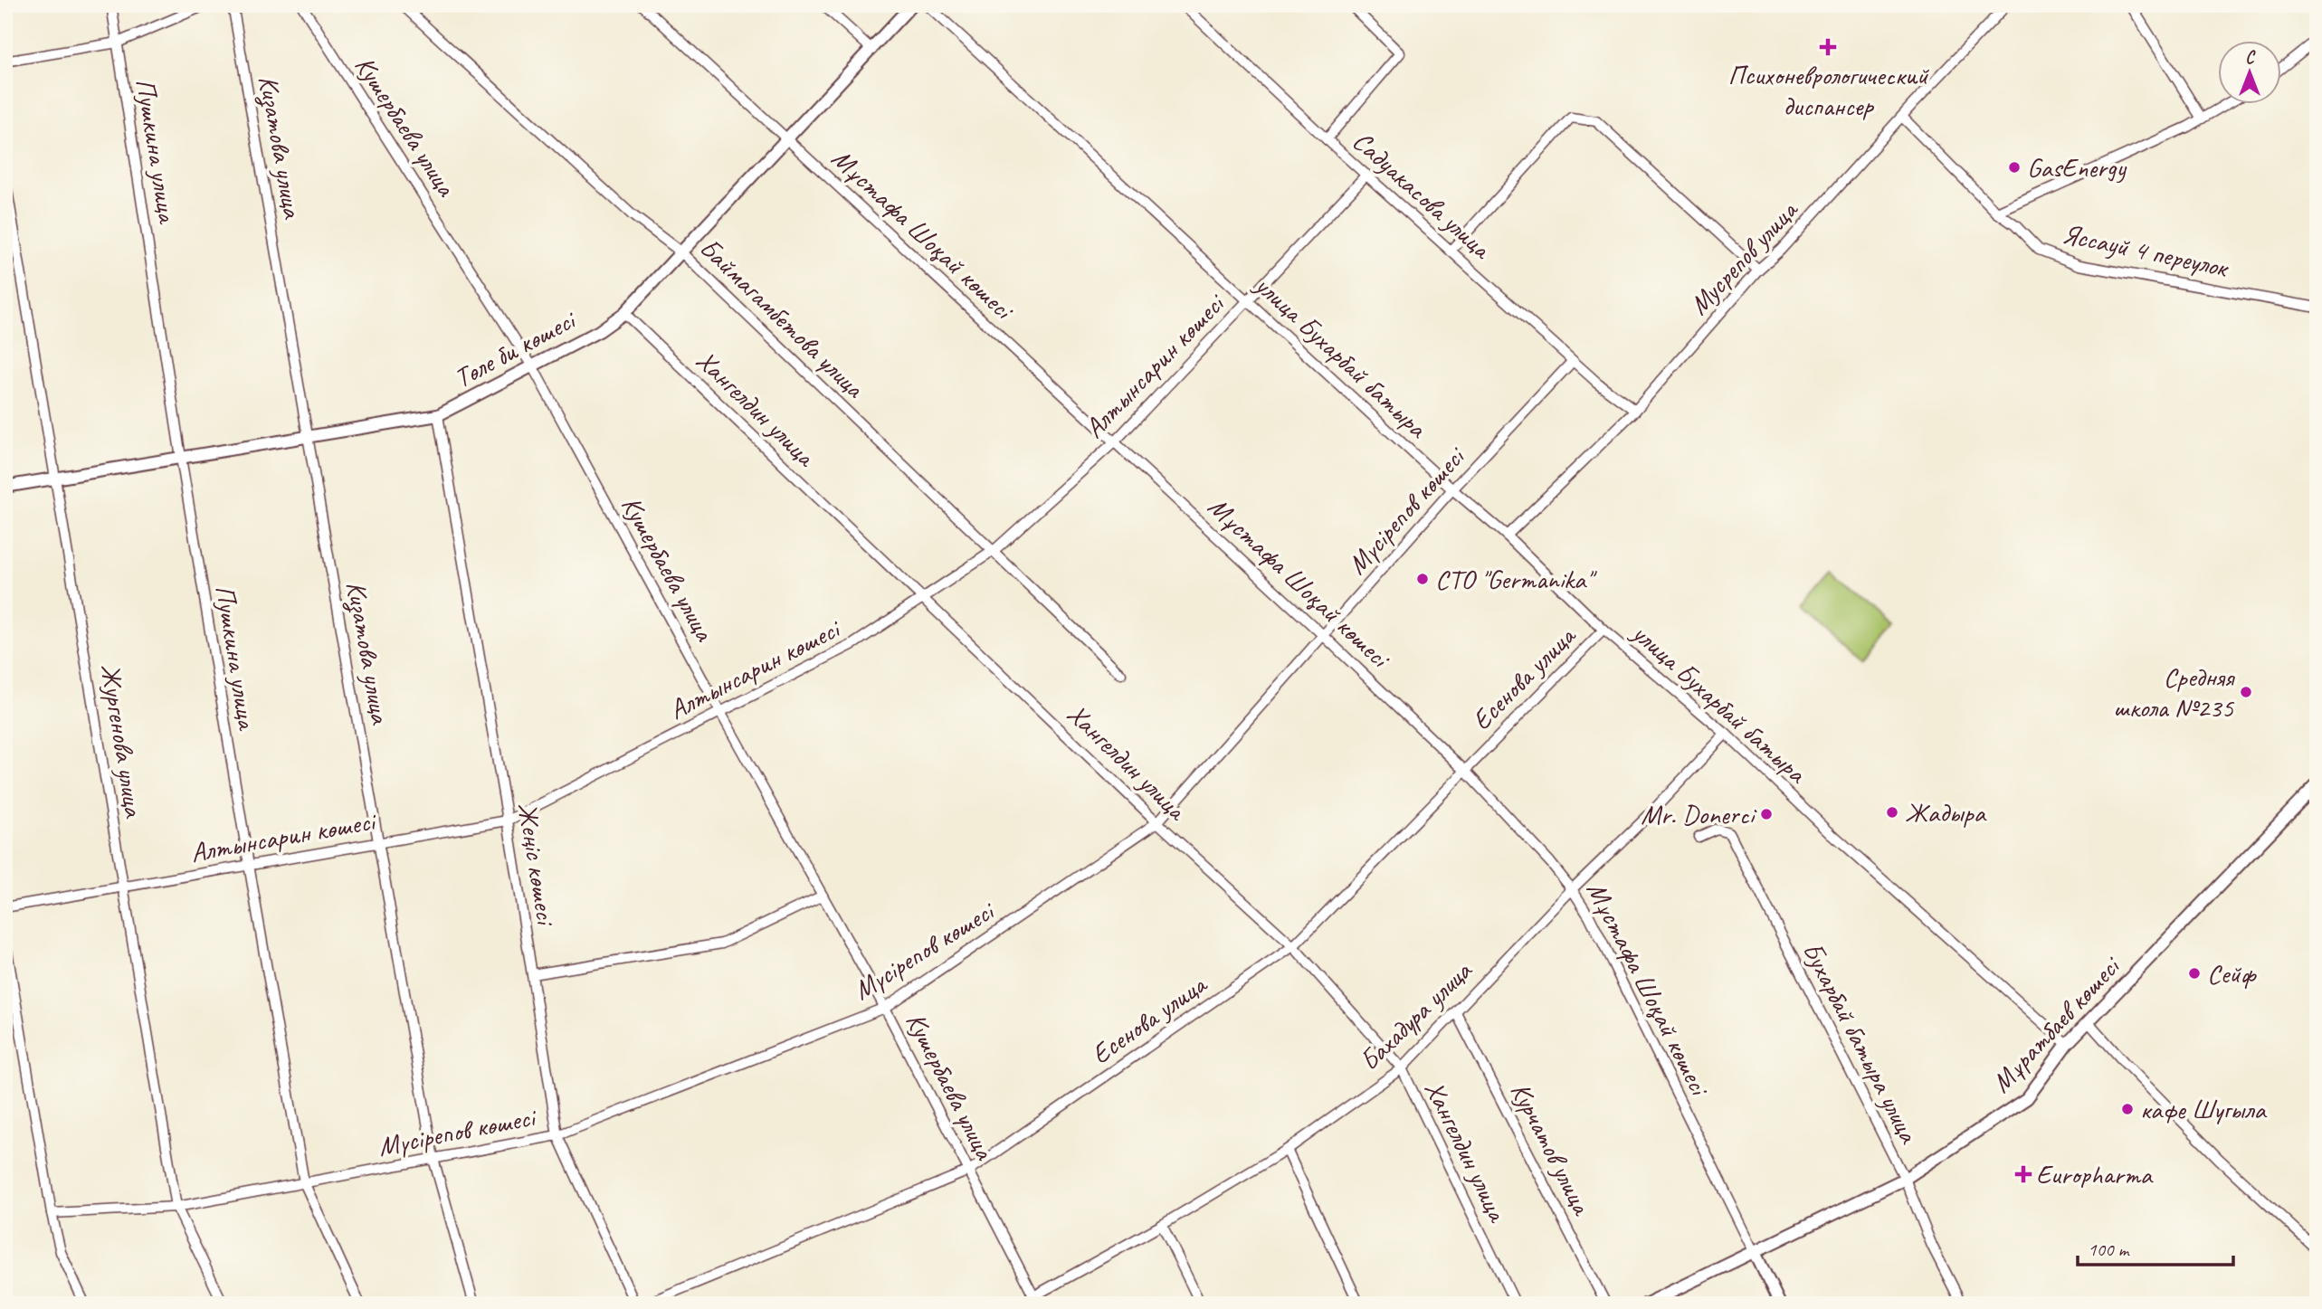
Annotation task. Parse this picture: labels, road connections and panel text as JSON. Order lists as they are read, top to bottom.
{
  "streets": {
    "street": [
      "Кушербаева улица",
      "Кизатова улица",
      "Пушкина улица",
      "Садуакасова улица",
      "Мұстафа Шоқай көшесі",
      "Яссауй 4 переулок",
      "Мусрепов улица",
      "Баймагамбетова улица",
      "Төле би көшесі",
      "улица Бухарбай батыра",
      "Алтынсарин көшесі",
      "Хангелдин улица",
      "Мүсірепов көшесі",
      "Есенова улица",
      "Жургенова улица",
      "Жеңіс көшесі",
      "Бахадура улица",
      "Мұратбаев көшесі",
      "Бухарбай батыра улица",
      "Курчатов улица"
    ]
  },
  "crossings": [
    ["Кушербаева улица", "Төле би көшесі"],
    ["Кушербаева улица", "Алтынсарин көшесі"],
    ["Кушербаева улица", "Мүсірепов көшесі"],
    ["Кушербаева улица", "Есенова улица"],
    ["Кушербаева улица", "Бахадура улица"],
    ["Кизатова улица", "Төле би көшесі"],
    ["Кизатова улица", "Алтынсарин көшесі"],
    ["Кизатова улица", "Мүсірепов көшесі"],
    ["Пушкина улица", "Төле би көшесі"],
    ["Пушкина улица", "Алтынсарин көшесі"],
    ["Пушкина улица", "Мүсірепов көшесі"],
    ["Садуакасова улица", "Мусрепов улица"],
    ["Садуакасова улица", "Алтынсарин көшесі"],
    ["Садуакасова улица", "Мүсірепов көшесі"],
    ["Мұстафа Шоқай көшесі", "Төле би көшесі"],
    ["Мұстафа Шоқай көшесі", "Алтынсарин көшесі"],
    ["Мұстафа Шоқай көшесі", "Мүсірепов көшесі"],
    ["Мұстафа Шоқай көшесі", "Есенова улица"],
    ["Мұстафа Шоқай көшесі", "Бахадура улица"],
    ["Мұстафа Шоқай көшесі", "Мұратбаев көшесі"],
    ["Яссауй 4 переулок", "Мусрепов улица"],
    ["Мусрепов улица", "улица Бухарбай батыра"],
    ["Баймагамбетова улица", "Төле би көшесі"],
    ["Баймагамбетова улица", "Алтынсарин көшесі"],
    ["Төле би көшесі", "Хангелдин улица"],
    ["Төле би көшесі", "Жургенова улица"],
    ["Төле би көшесі", "Жеңіс көшесі"],
    ["улица Бухарбай батыра", "Алтынсарин көшесі"],
    ["улица Бухарбай батыра", "Мүсірепов көшесі"],
    ["улица Бухарбай батыра", "Есенова улица"],
    ["улица Бухарбай батыра", "Бахадура улица"],
    ["улица Бухарбай батыра", "Мұратбаев көшесі"],
    ["Алтынсарин көшесі", "Хангелдин улица"],
    ["Алтынсарин көшесі", "Жургенова улица"],
    ["Алтынсарин көшесі", "Жеңіс көшесі"],
    ["Хангелдин улица", "Мүсірепов көшесі"],
    ["Хангелдин улица", "Есенова улица"],
    ["Хангелдин улица", "Бахадура улица"],
    ["Мүсірепов көшесі", "Жургенова улица"],
    ["Мүсірепов көшесі", "Жеңіс көшесі"],
    ["Есенова улица", "Жеңіс көшесі"],
    ["Бахадура улица", "Курчатов улица"],
    ["Мұратбаев көшесі", "Бухарбай батыра улица"]
  ],
  "places": {
    "health": ["Психоневрологический диспансер", "Europharma"],
    "other": [
      "GasEnergy",
      "СТО \"Germanika\"",
      "Средняя школа №235",
      "Жадыра",
      "Mr. Donerci",
      "Сейф",
      "кафе Шугыла"
    ]
  },
  "scale_bar": "100 m",
  "north": "top"
}
